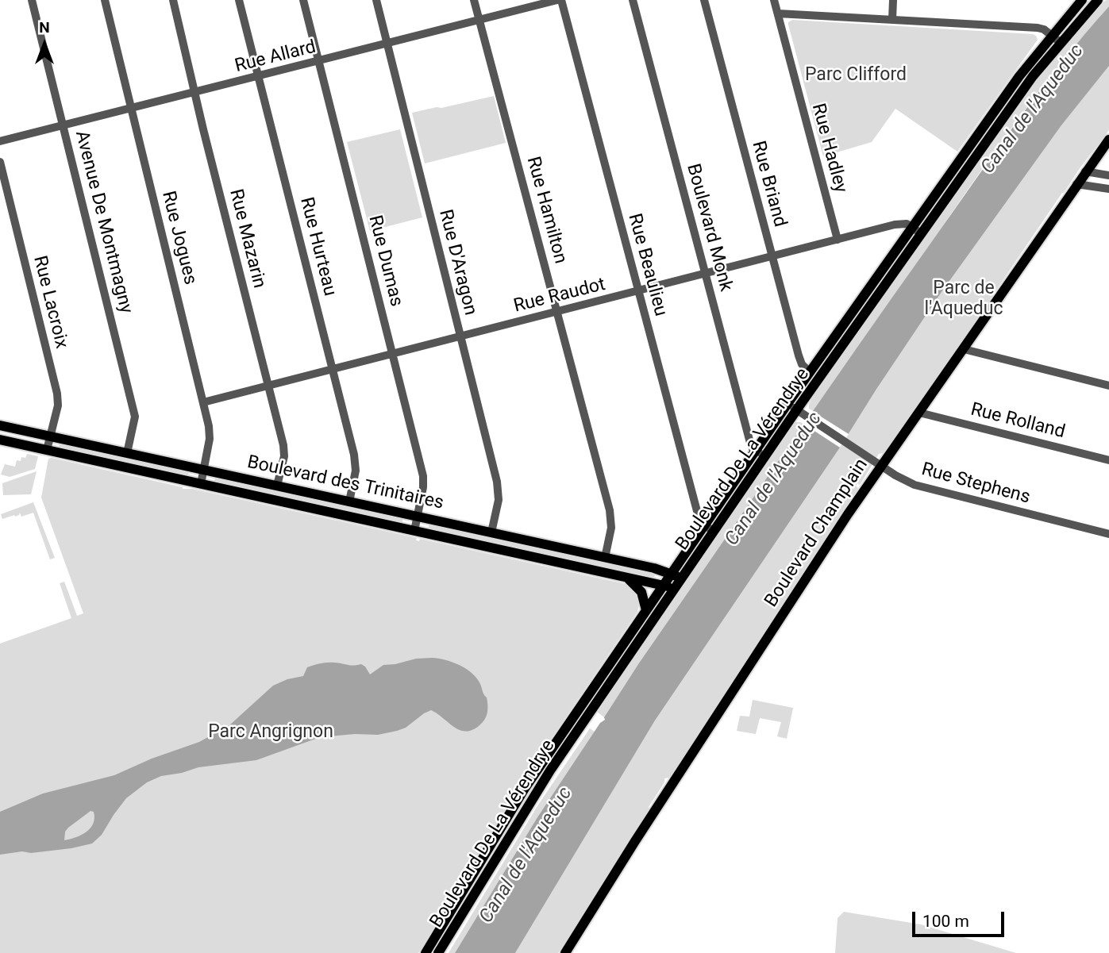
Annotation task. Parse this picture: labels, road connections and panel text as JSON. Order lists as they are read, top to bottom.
{
  "streets": {
    "main road": ["Boulevard De La Vérendrye", "Boulevard des Trinitaires", "Boulevard Champlain"],
    "street": [
      "Rue Allard",
      "Rue Hadley",
      "Rue Briand",
      "Rue Hamilton",
      "Avenue De Montmagny",
      "Boulevard Monk",
      "Rue Jogues",
      "Rue Mazarin",
      "Rue Hurteau",
      "Rue Dumas",
      "Rue D'Aragon",
      "Rue Beaulieu",
      "Rue Raudot",
      "Rue Lacroix",
      "Rue Rolland",
      "Rue Stephens"
    ]
  },
  "crossings": [
    ["Rue Allard", "Rue Hamilton"],
    ["Rue Allard", "Avenue De Montmagny"],
    ["Rue Allard", "Rue Jogues"],
    ["Rue Allard", "Rue Mazarin"],
    ["Rue Allard", "Rue Hurteau"],
    ["Rue Allard", "Rue Dumas"],
    ["Rue Allard", "Rue D'Aragon"],
    ["Rue Allard", "Rue Beaulieu"],
    ["Rue Hadley", "Rue Raudot"],
    ["Rue Briand", "Rue Raudot"],
    ["Rue Briand", "Boulevard De La Vérendrye"],
    ["Rue Hamilton", "Rue Raudot"],
    ["Rue Hamilton", "Boulevard des Trinitaires"],
    ["Avenue De Montmagny", "Boulevard des Trinitaires"],
    ["Boulevard Monk", "Rue Raudot"],
    ["Boulevard Monk", "Boulevard De La Vérendrye"],
    ["Rue Jogues", "Rue Raudot"],
    ["Rue Jogues", "Boulevard des Trinitaires"],
    ["Rue Mazarin", "Rue Raudot"],
    ["Rue Mazarin", "Boulevard des Trinitaires"],
    ["Rue Hurteau", "Rue Raudot"],
    ["Rue Hurteau", "Boulevard des Trinitaires"],
    ["Rue Dumas", "Rue Raudot"],
    ["Rue Dumas", "Boulevard des Trinitaires"],
    ["Rue D'Aragon", "Rue Raudot"],
    ["Rue D'Aragon", "Boulevard des Trinitaires"],
    ["Rue Beaulieu", "Rue Raudot"],
    ["Rue Beaulieu", "Boulevard De La Vérendrye"],
    ["Rue Raudot", "Boulevard De La Vérendrye"],
    ["Rue Lacroix", "Boulevard des Trinitaires"],
    ["Rue Rolland", "Boulevard Champlain"],
    ["Boulevard De La Vérendrye", "Boulevard des Trinitaires"],
    ["Boulevard De La Vérendrye", "Rue Stephens"],
    ["Rue Stephens", "Boulevard Champlain"]
  ],
  "water": ["Canal de l'Aqueduc"],
  "parks": ["Parc Clifford", "Parc de l'Aqueduc", "Parc Angrignon"],
  "scale_bar": "100 m",
  "north": "top"
}
